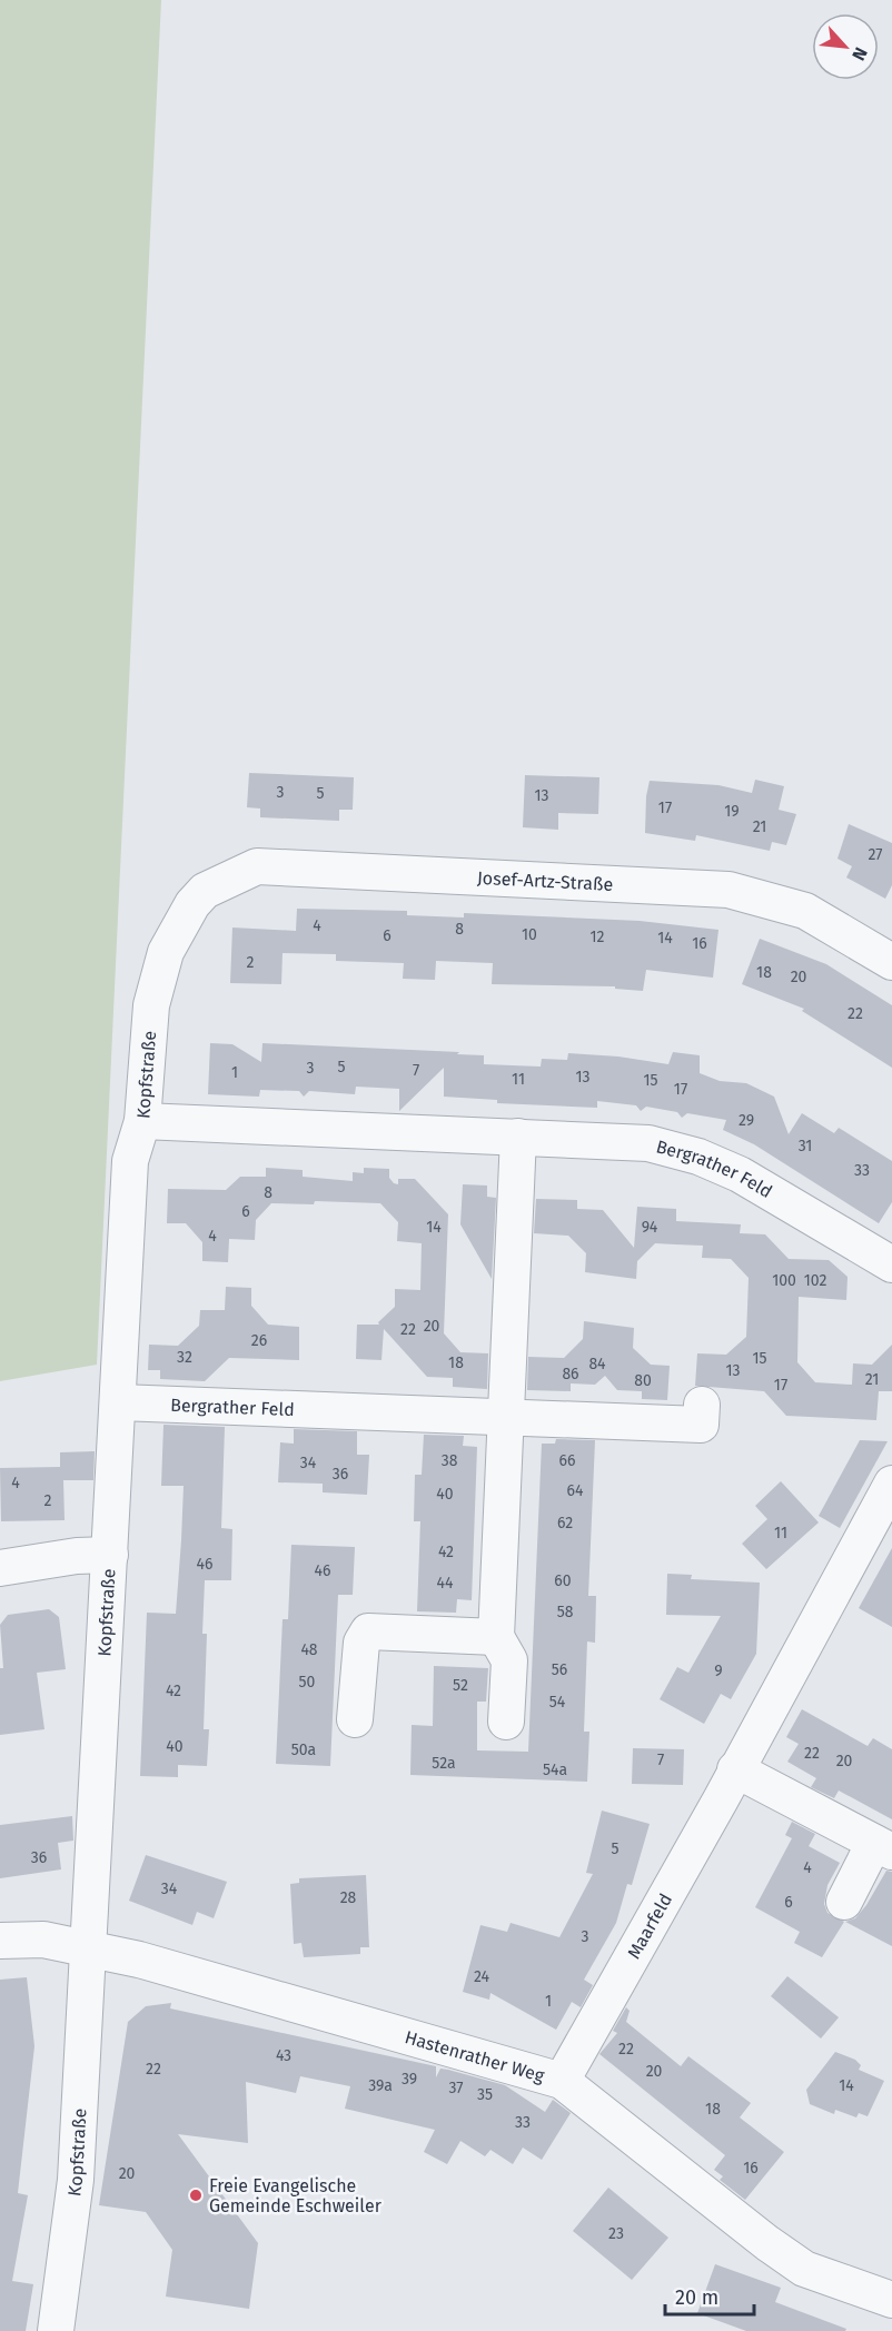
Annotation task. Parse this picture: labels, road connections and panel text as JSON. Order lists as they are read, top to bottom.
{
  "streets": {
    "street": [
      "Josef-Artz-Straße",
      "Kopfstraße",
      "Bergrather Feld",
      "Maarfeld",
      "Hastenrather Weg"
    ]
  },
  "crossings": [
    ["Josef-Artz-Straße", "Kopfstraße"],
    ["Kopfstraße", "Bergrather Feld"],
    ["Kopfstraße", "Hastenrather Weg"],
    ["Maarfeld", "Hastenrather Weg"]
  ],
  "places": ["Freie Evangelische Gemeinde Eschweiler"],
  "house_numbers": [
    "3",
    "5",
    "13",
    "17",
    "19",
    "21",
    "27",
    "4",
    "8",
    "10",
    "6",
    "12",
    "14",
    "16",
    "2",
    "18",
    "20",
    "22",
    "5",
    "3",
    "7",
    "1",
    "13",
    "11",
    "15",
    "17",
    "29",
    "31",
    "33",
    "8",
    "6",
    "14",
    "94",
    "4",
    "100",
    "102",
    "20",
    "22",
    "26",
    "32",
    "15",
    "18",
    "84",
    "13",
    "86",
    "21",
    "80",
    "17",
    "38",
    "66",
    "34",
    "36",
    "4",
    "64",
    "40",
    "2",
    "62",
    "11",
    "42",
    "46",
    "46",
    "60",
    "44",
    "58",
    "48",
    "56",
    "9",
    "50",
    "52",
    "42",
    "54",
    "40",
    "50a",
    "22",
    "7",
    "20",
    "52a",
    "54a",
    "5",
    "36",
    "4",
    "34",
    "28",
    "6",
    "3",
    "24",
    "1",
    "22",
    "43",
    "22",
    "20",
    "39",
    "39a",
    "14",
    "37",
    "35",
    "18",
    "33",
    "16",
    "20",
    "23"
  ],
  "scale_bar": "20 m",
  "north": "bottom right"
}
